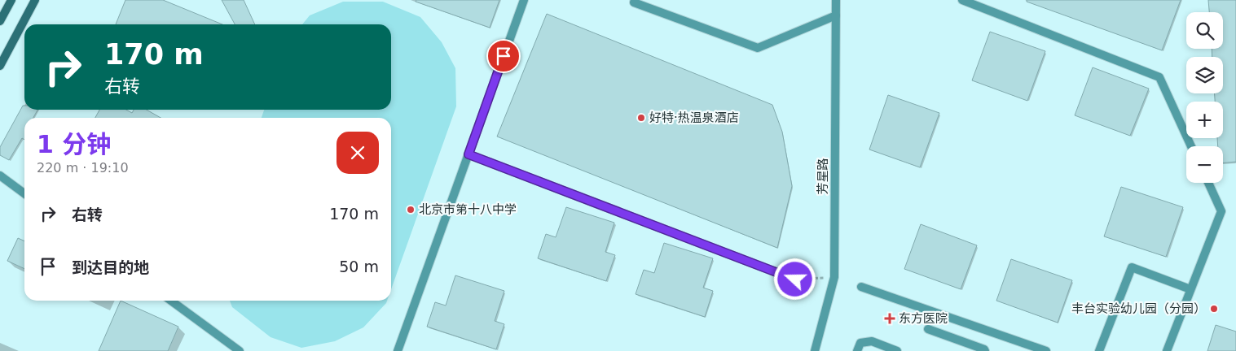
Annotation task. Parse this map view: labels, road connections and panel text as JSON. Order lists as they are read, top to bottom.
{
  "streets": {
    "street": ["芳星路"]
  },
  "places": {
    "other": ["好特·热温泉酒店", "北京市第十八中学", "丰台实验幼儿园（分园）"],
    "health": ["东方医院"]
  },
  "page": {
    "map_buttons": ["+", "−"],
    "turn": ["170 m", "右转"],
    "heading": ["1 分钟", "220 m · 19:10"],
    "list": [
      {
        "name": "右转",
        "value": "170 m"
      },
      {
        "name": "到达目的地",
        "value": "50 m"
      }
    ]
  }
}
